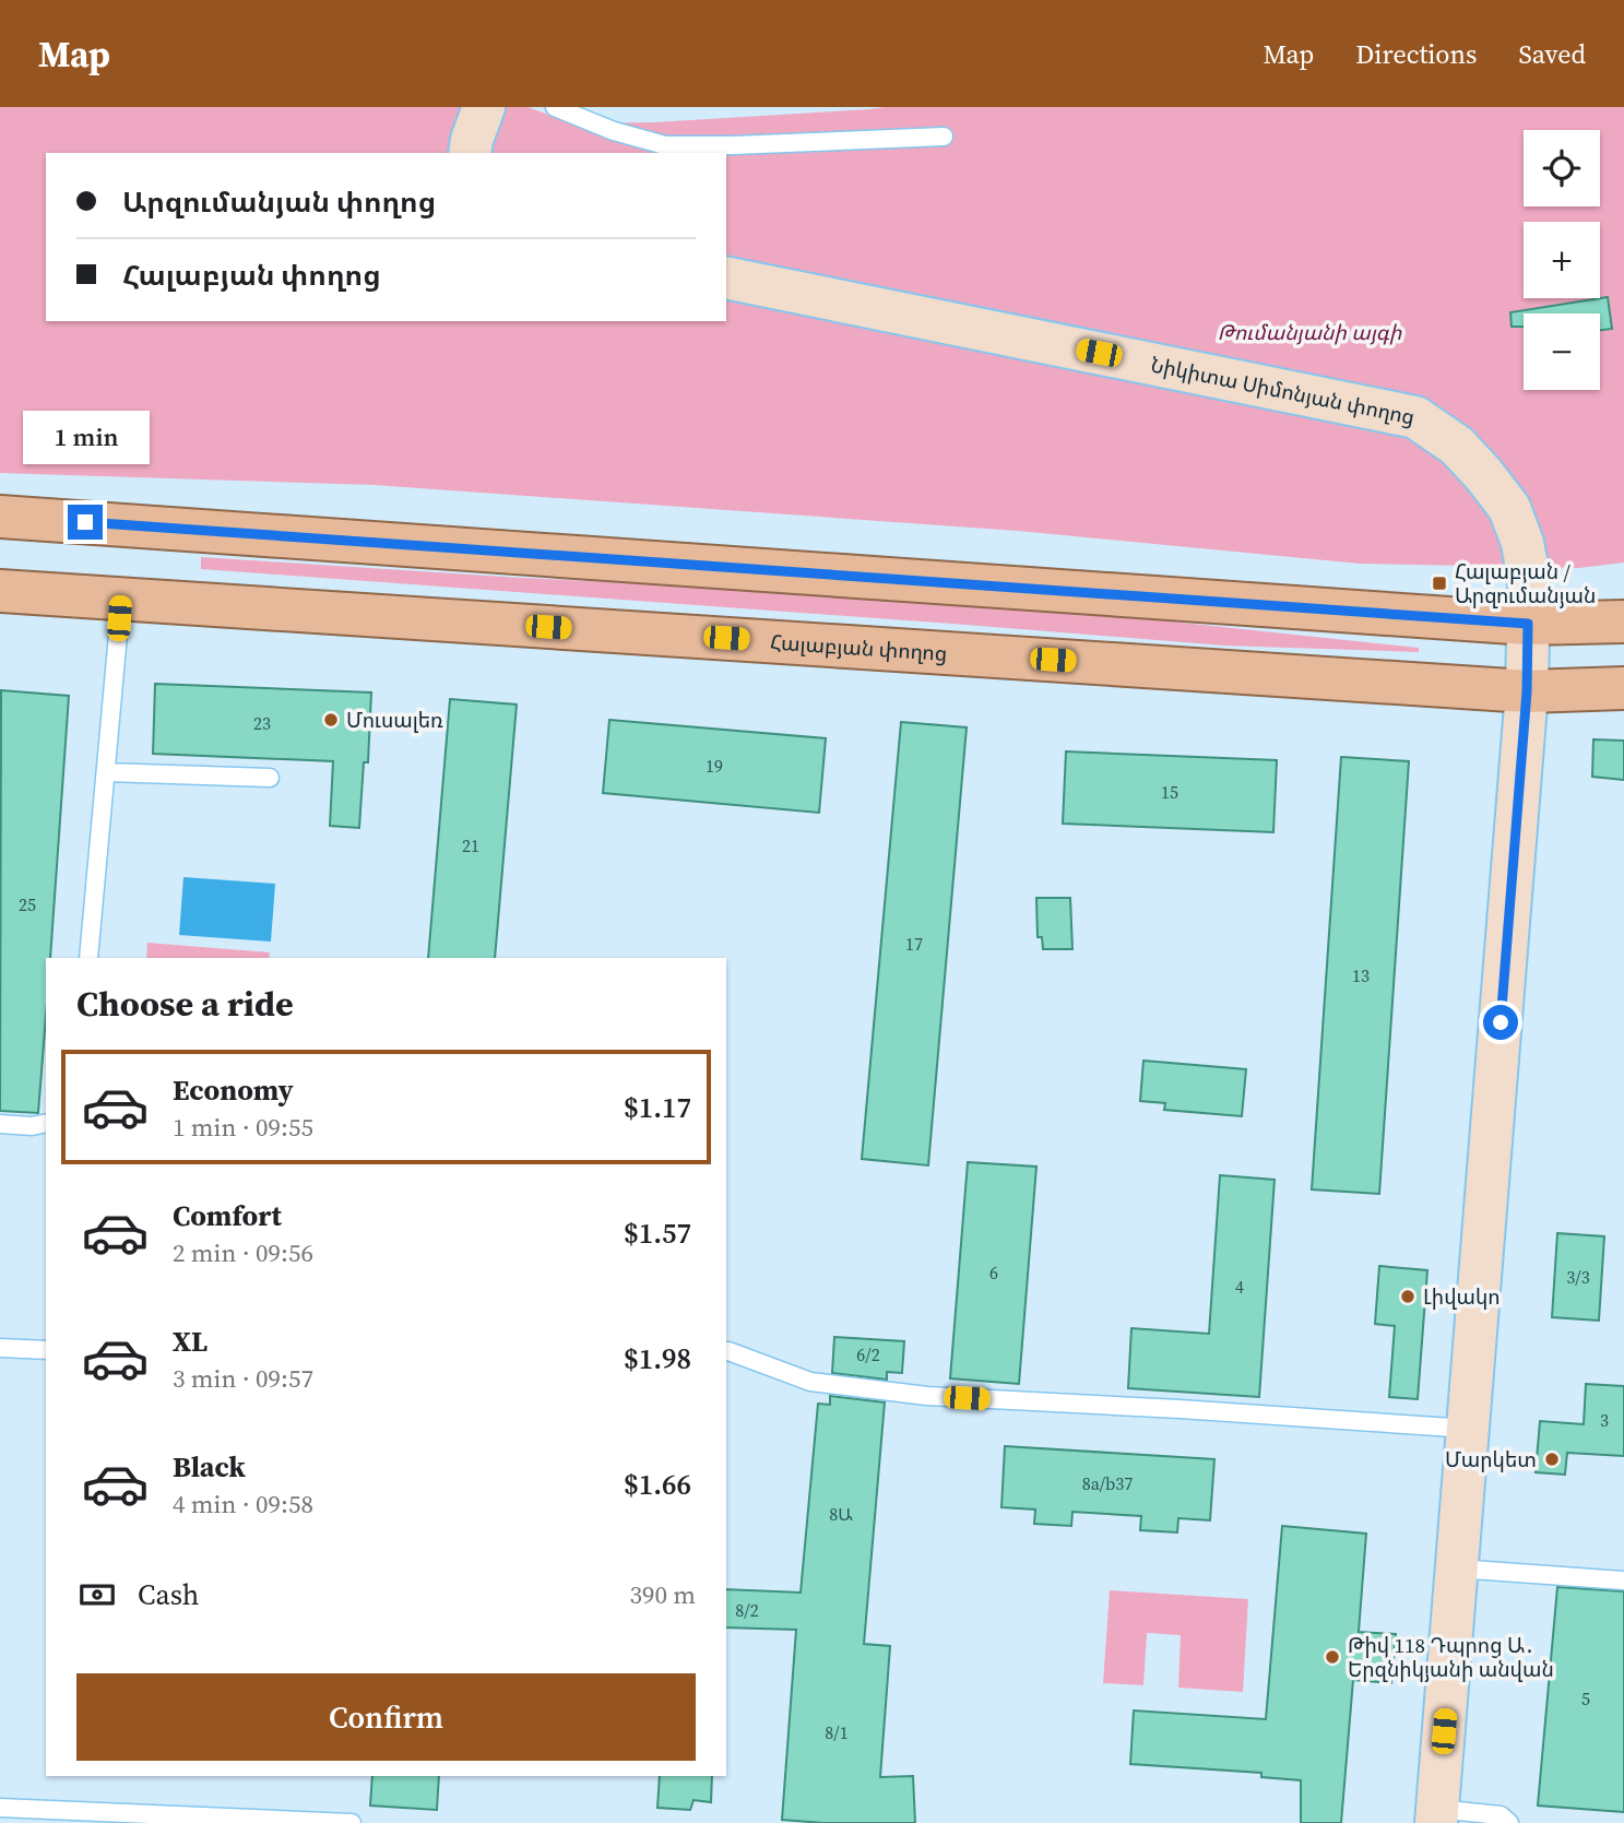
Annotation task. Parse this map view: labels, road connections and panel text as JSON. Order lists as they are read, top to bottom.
{
  "streets": {
    "main road": ["Նիկիտա Սիմոնյան փողոց", "Հալաբյան փողոց"]
  },
  "crossings": [
    ["Նիկիտա Սիմոնյան փողոց", "Հալաբյան փողոց"]
  ],
  "parks": ["Թումանյանի այգի"],
  "places": {
    "transit": ["Հալաբյան / Արզումանյան"],
    "other": [
      "Մուսալեռ",
      "Լիվակո",
      "Մարկետ",
      "Թիվ 118 Դպրոց Ա․ Երզնիկյանի անվան"
    ]
  },
  "house_numbers": [
    "23",
    "19",
    "15",
    "21",
    "25",
    "17",
    "13",
    "6",
    "3/3",
    "4",
    "6/2",
    "3",
    "8a/b37",
    "8Ա",
    "8/2",
    "5",
    "8/1"
  ],
  "page": {
    "header": "Map",
    "nav": ["Map", "Directions", "Saved"],
    "map_buttons": ["+", "−"],
    "banner": ["Արզումանյան փողոց", "Հալաբյան փողոց"],
    "bubble": "1 min",
    "heading": "Choose a ride",
    "list": [
      {
        "name": "Economy",
        "note": "1 min · 09:55",
        "value": "$1.17"
      },
      {
        "name": "Comfort",
        "note": "2 min · 09:56",
        "value": "$1.57"
      },
      {
        "name": "XL",
        "note": "3 min · 09:57",
        "value": "$1.98"
      },
      {
        "name": "Black",
        "note": "4 min · 09:58",
        "value": "$1.66"
      }
    ],
    "pay": ["Cash", "390 m"],
    "buttons": "Confirm"
  }
}
